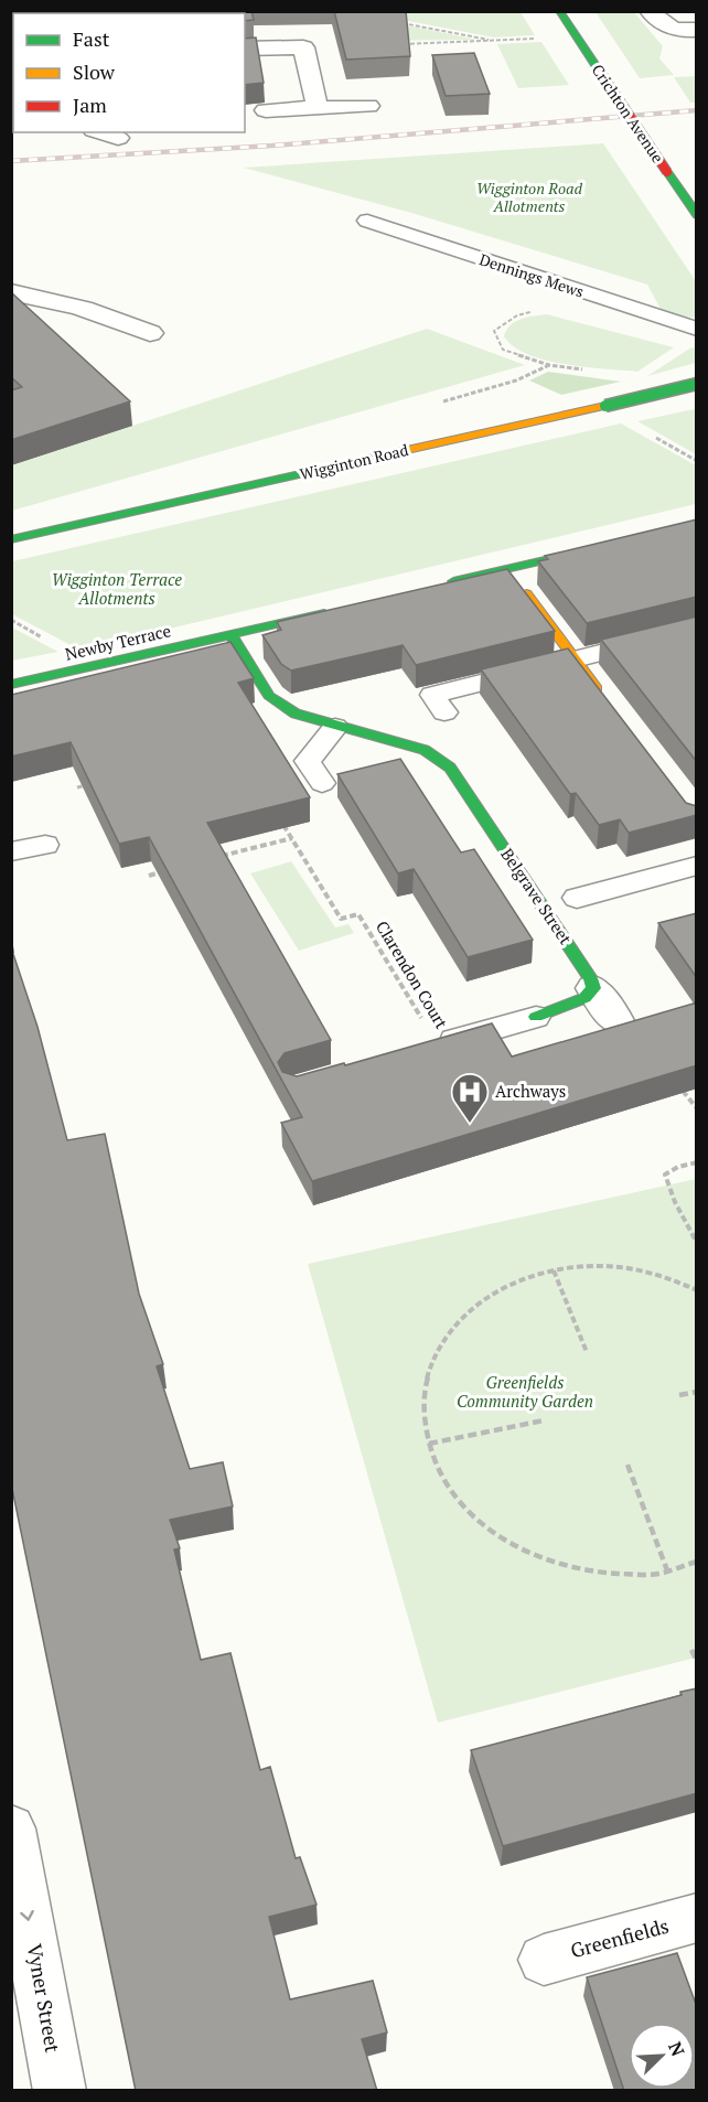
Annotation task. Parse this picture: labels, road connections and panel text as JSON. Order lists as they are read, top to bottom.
{
  "streets": {
    "street": [
      "Crichton Avenue",
      "Wigginton Road",
      "Newby Terrace",
      "Belgrave Street",
      "Greenfields",
      "Vyner Street"
    ],
    "lane": ["Dennings Mews"],
    "path": ["Clarendon Court"]
  },
  "crossings": [
    ["Newby Terrace", "Belgrave Street"]
  ],
  "one_way": ["Vyner Street"],
  "parks": ["Wigginton Road Allotments", "Wigginton Terrace Allotments", "Greenfields Community Garden"],
  "places": {
    "hospital": ["Archways"]
  },
  "legend": ["Fast", "Slow", "Jam"],
  "north": "top right"
}
